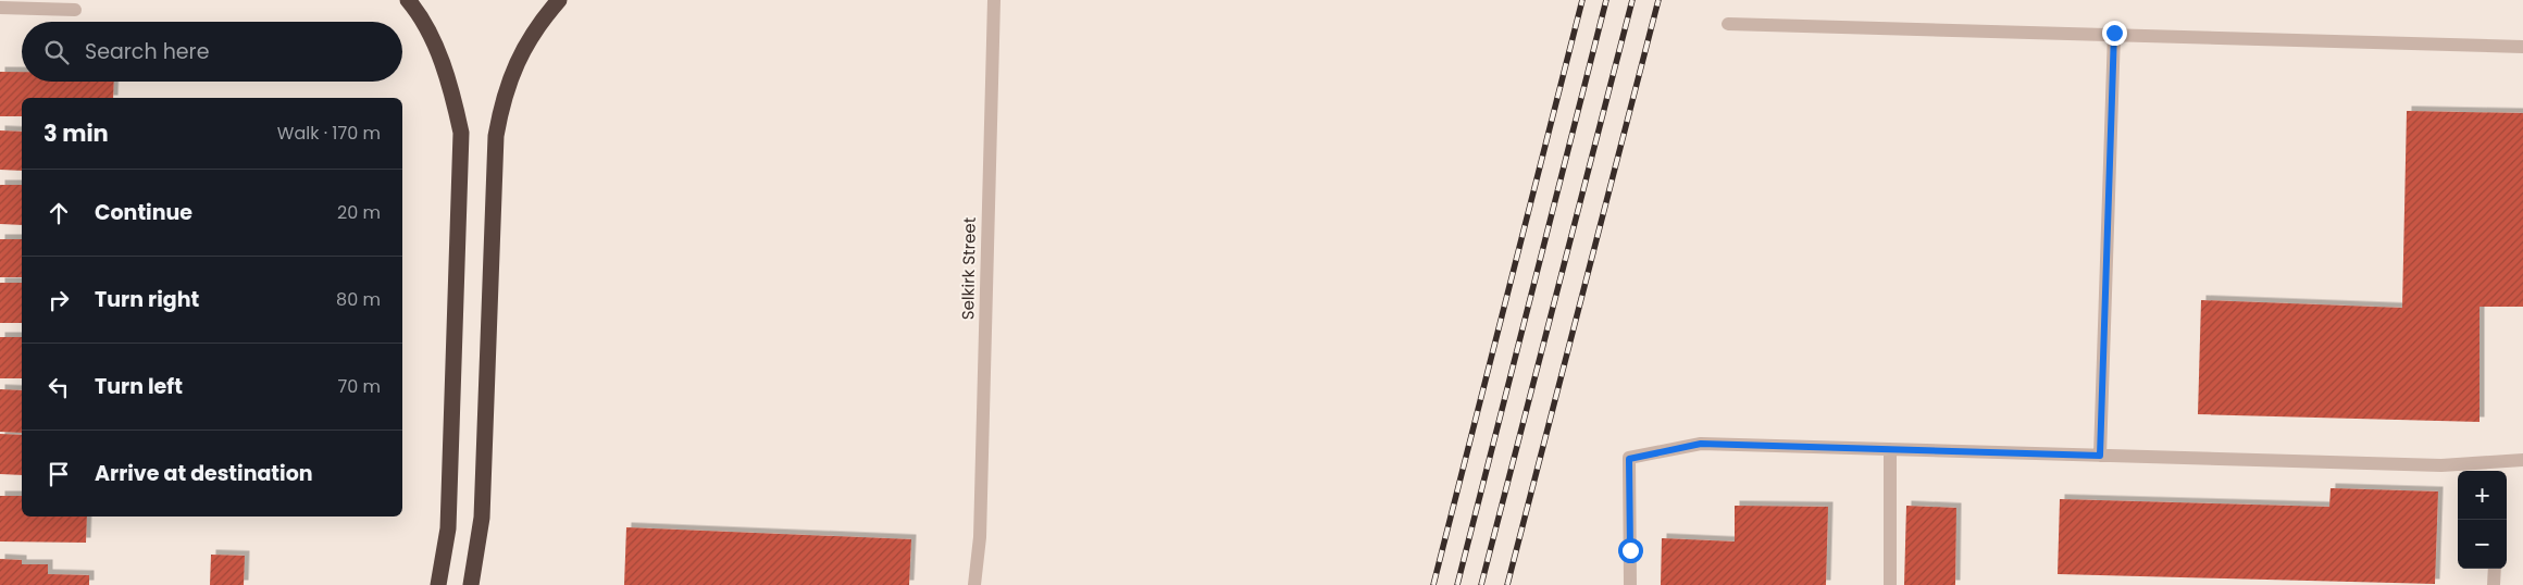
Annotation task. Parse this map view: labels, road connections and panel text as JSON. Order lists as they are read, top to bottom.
{
  "streets": {
    "street": ["Selkirk Street"]
  },
  "page": {
    "search": "Search here",
    "heading": ["3 min", "Walk · 170 m"],
    "list": [
      ["Continue", "20 m"],
      ["Turn right", "80 m"],
      ["Turn left", "70 m"],
      "Arrive at destination"
    ],
    "map_buttons": ["+", "−"]
  }
}
